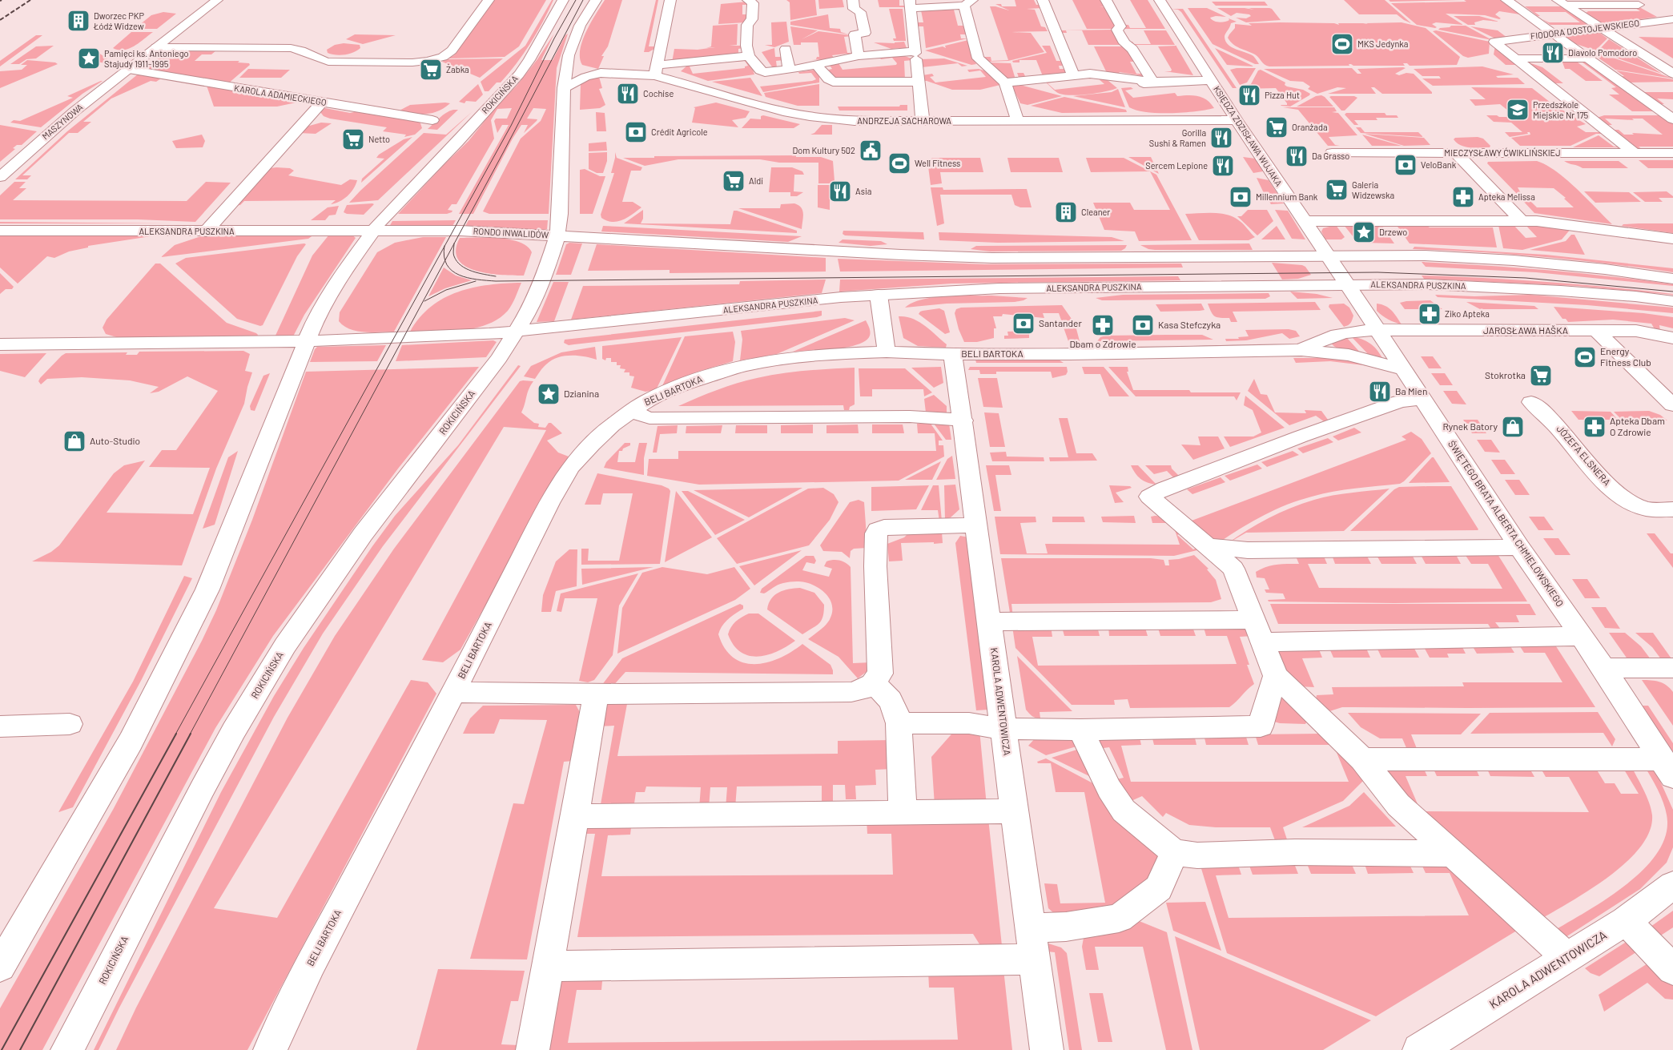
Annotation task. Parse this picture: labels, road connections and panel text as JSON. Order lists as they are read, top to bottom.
{
  "streets": {
    "street": [
      "FIODORA DOSTOJEWSKIEGO",
      "ROKICIŃSKA",
      "KAROLA ADAMIECKIEGO",
      "ANDRZEJA SACHAROWA",
      "MASZYNOWA",
      "KSIĘDZA ZDZISŁAWA WUJAKA",
      "MIECZYSŁAWY ĆWIKLIŃSKIEJ",
      "ALEKSANDRA PUSZKINA",
      "RONDO INWALIDÓW",
      "JAROSŁAWA HAŠKA",
      "BELI BARTOKA",
      "JÓZEFA ELSNERA",
      "ŚWIĘTEGO BRATA ALBERTA CHMIELOWSKIEGO",
      "KAROLA ADWENTOWICZA"
    ]
  },
  "crossings": [
    ["ROKICIŃSKA", "ALEKSANDRA PUSZKINA"],
    ["ROKICIŃSKA", "RONDO INWALIDÓW"],
    ["KAROLA ADAMIECKIEGO", "MASZYNOWA"],
    ["ANDRZEJA SACHAROWA", "KSIĘDZA ZDZISŁAWA WUJAKA"],
    ["KSIĘDZA ZDZISŁAWA WUJAKA", "ALEKSANDRA PUSZKINA"],
    ["KSIĘDZA ZDZISŁAWA WUJAKA", "ŚWIĘTEGO BRATA ALBERTA CHMIELOWSKIEGO"],
    ["ALEKSANDRA PUSZKINA", "RONDO INWALIDÓW"],
    ["ALEKSANDRA PUSZKINA", "ŚWIĘTEGO BRATA ALBERTA CHMIELOWSKIEGO"],
    ["JAROSŁAWA HAŠKA", "BELI BARTOKA"],
    ["JAROSŁAWA HAŠKA", "ŚWIĘTEGO BRATA ALBERTA CHMIELOWSKIEGO"],
    ["BELI BARTOKA", "ŚWIĘTEGO BRATA ALBERTA CHMIELOWSKIEGO"],
    ["BELI BARTOKA", "KAROLA ADWENTOWICZA"]
  ],
  "places": {
    "building": ["Dworzec PKP Łódź Widzew", "Cleaner"],
    "sports": ["MKS Jedynka", "Well Fitness", "Energy Fitness Club"],
    "restaurant": [
      "Diavolo Pomodoro",
      "Cochise",
      "Pizza Hut",
      "Gorilla Sushi & Ramen",
      "Da Grasso",
      "Sercem Lepione",
      "Asia",
      "Ba Mien"
    ],
    "place": ["Pamięci ks. Antoniego Stajudy 1911-1995", "Drzewo", "Dzianina"],
    "supermarket": [
      "Żabka",
      "Oranżada",
      "Netto",
      "Aldi",
      "Galeria Widzewska",
      "Stokrotka"
    ],
    "school or university": ["Przedszkole Miejskie Nr 175"],
    "bank": [
      "Crédit Agricole",
      "VeloBank",
      "Millennium Bank",
      "Santander",
      "Kasa Stefczyka"
    ],
    "public building": ["Dom Kultury 502"],
    "pharmacy": [
      "Apteka Melissa",
      "Ziko Apteka",
      "Dbam o Zdrowie",
      "Apteka Dbam O Zdrowie"
    ],
    "shop": ["Rynek Batory", "Auto-Studio"]
  }
}
